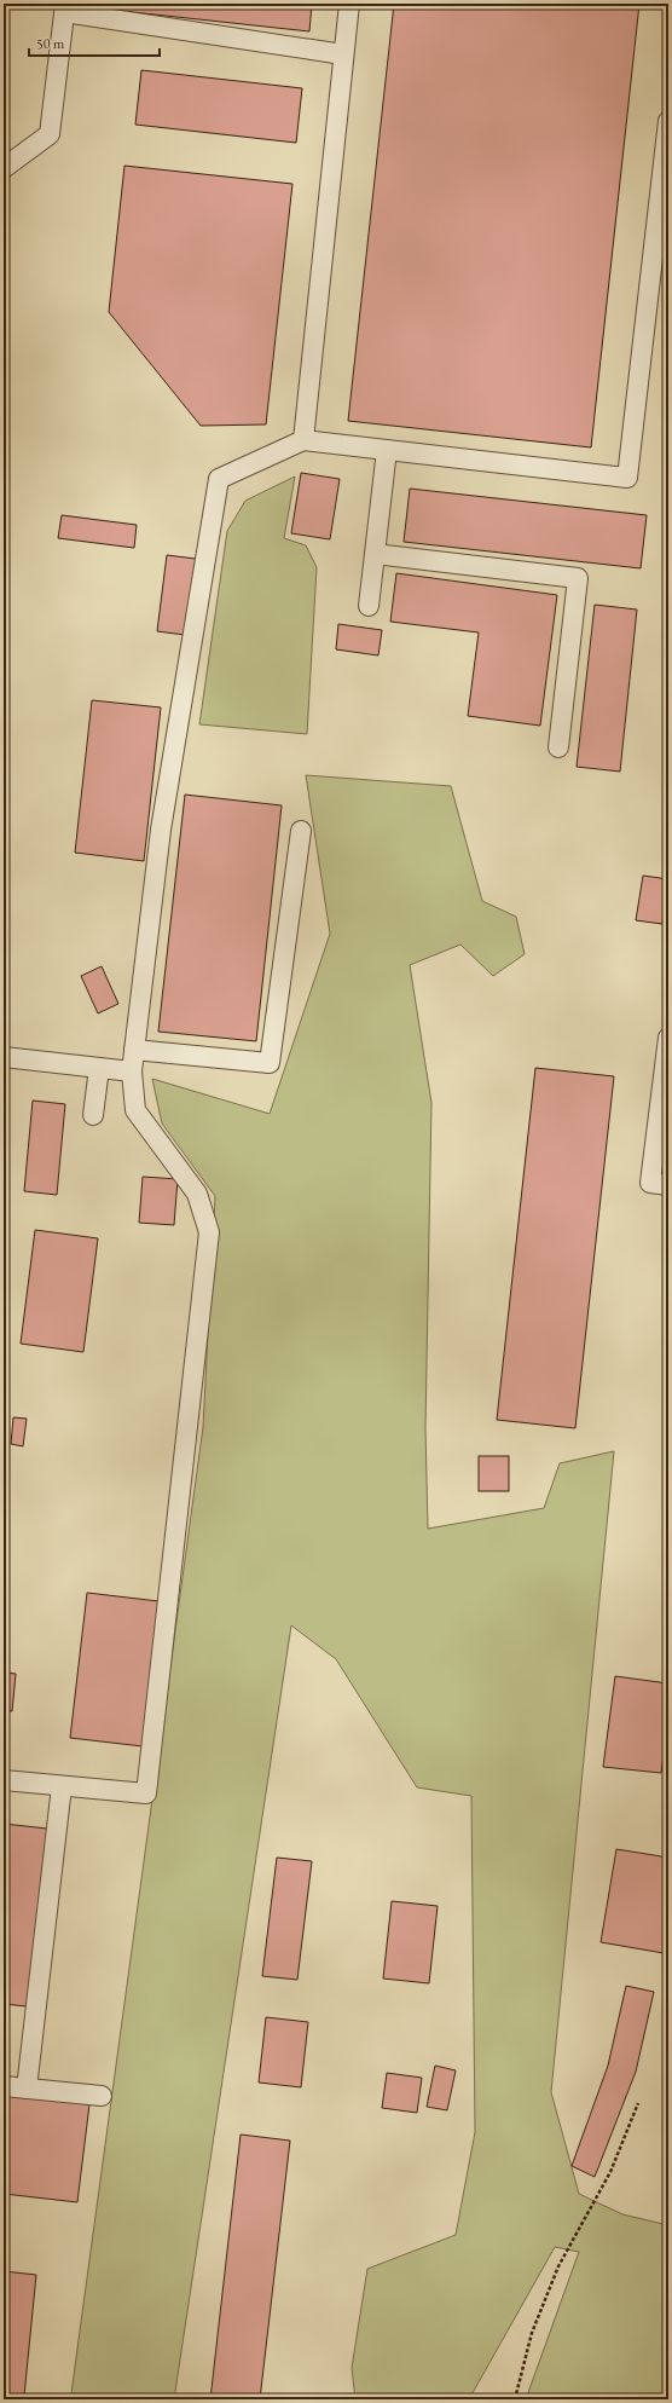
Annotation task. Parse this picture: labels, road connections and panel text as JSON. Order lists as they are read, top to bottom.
{
  "scale_bar": "50 m"
}
